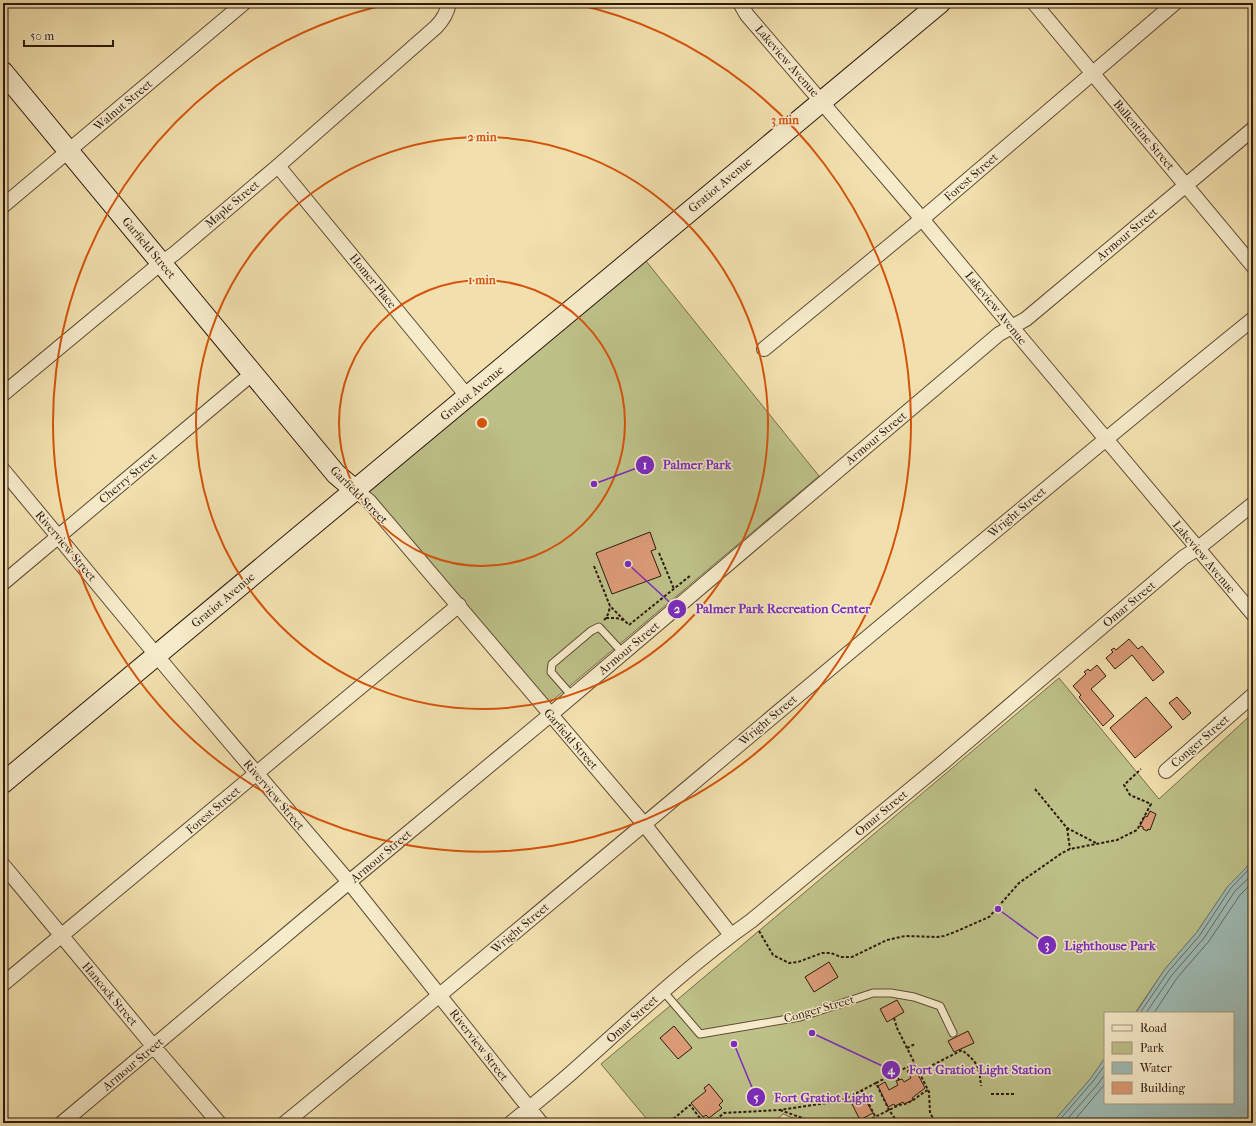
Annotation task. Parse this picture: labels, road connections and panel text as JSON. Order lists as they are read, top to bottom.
{
  "streets": {
    "street": [
      "Lakeview Avenue",
      "Walnut Street",
      "Ballentine Street",
      "Forest Street",
      "Gratiot Avenue",
      "Maple Street",
      "Armour Street",
      "Garfield Street",
      "Homer Place",
      "Cherry Street",
      "Wright Street",
      "Riverview Street",
      "Omar Street",
      "Conger Street",
      "Hancock Street"
    ]
  },
  "crossings": [
    ["Lakeview Avenue", "Forest Street"],
    ["Lakeview Avenue", "Gratiot Avenue"],
    ["Lakeview Avenue", "Armour Street"],
    ["Lakeview Avenue", "Wright Street"],
    ["Lakeview Avenue", "Omar Street"],
    ["Walnut Street", "Garfield Street"],
    ["Ballentine Street", "Forest Street"],
    ["Ballentine Street", "Armour Street"],
    ["Forest Street", "Garfield Street"],
    ["Forest Street", "Riverview Street"],
    ["Forest Street", "Hancock Street"],
    ["Gratiot Avenue", "Garfield Street"],
    ["Gratiot Avenue", "Homer Place"],
    ["Gratiot Avenue", "Riverview Street"],
    ["Maple Street", "Garfield Street"],
    ["Maple Street", "Homer Place"],
    ["Armour Street", "Garfield Street"],
    ["Armour Street", "Riverview Street"],
    ["Armour Street", "Hancock Street"],
    ["Garfield Street", "Cherry Street"],
    ["Garfield Street", "Wright Street"],
    ["Garfield Street", "Omar Street"],
    ["Cherry Street", "Riverview Street"],
    ["Wright Street", "Riverview Street"],
    ["Riverview Street", "Omar Street"],
    ["Omar Street", "Conger Street"]
  ],
  "places": [
    "Palmer Park",
    "Palmer Park Recreation Center",
    "Lighthouse Park",
    "Fort Gratiot Light Station",
    "Fort Gratiot Light"
  ],
  "legend": [
    "Road",
    "Park",
    "Water",
    "Building"
  ],
  "scale_bar": "50 m",
  "rings": ["3 min", "2 min", "1 min"]
}
